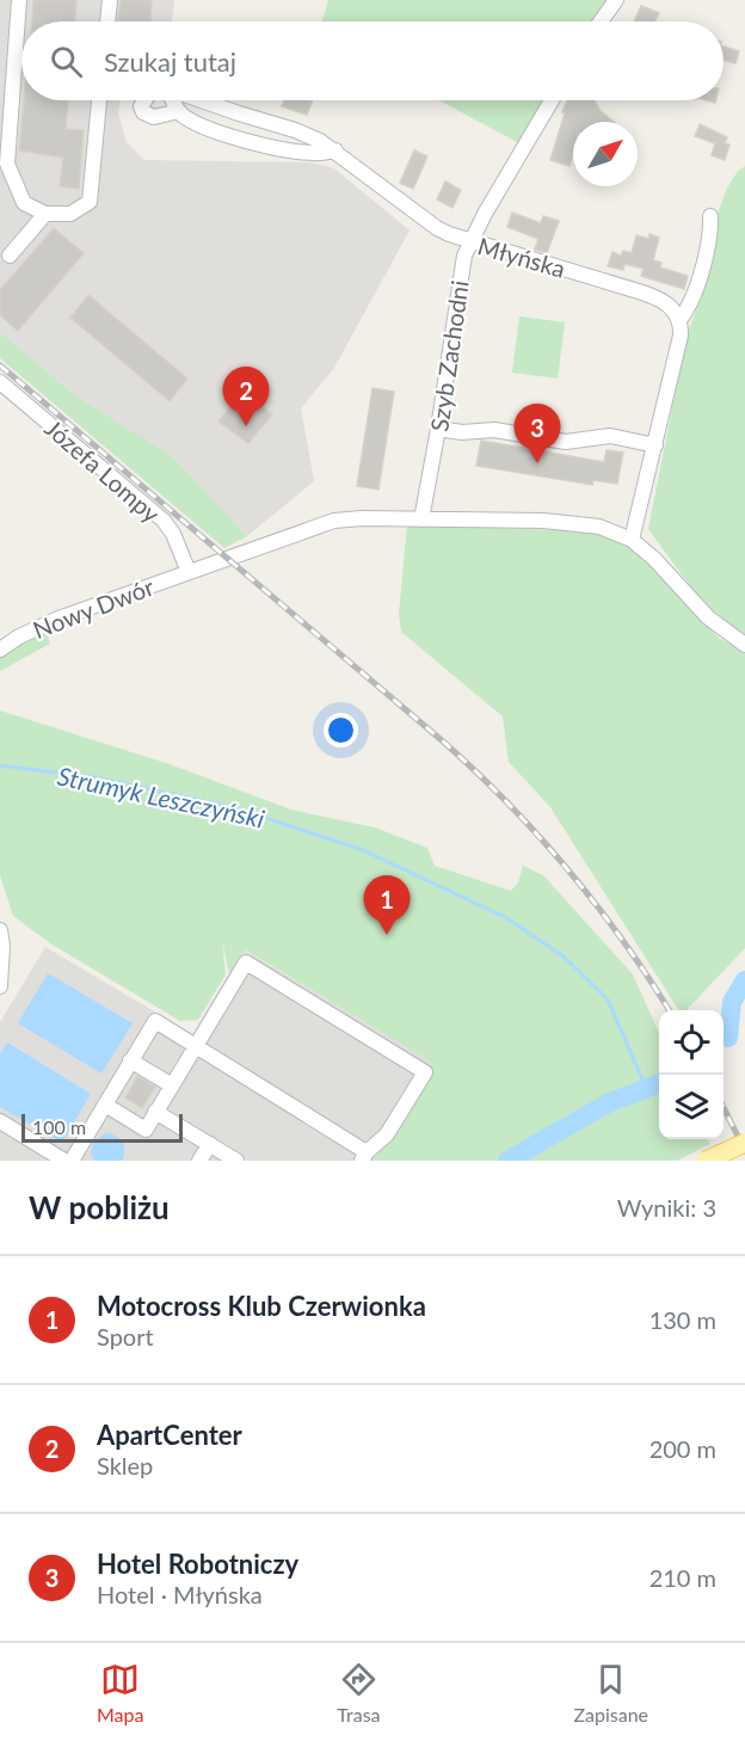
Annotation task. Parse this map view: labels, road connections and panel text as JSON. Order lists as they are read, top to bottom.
{
  "streets": {
    "street": [
      "Młyńska",
      "Szyb Zachodni",
      "Józefa Lompy",
      "Nowy Dwór"
    ]
  },
  "crossings": [
    ["Młyńska", "Szyb Zachodni"],
    ["Józefa Lompy", "Nowy Dwór"]
  ],
  "water": ["Strumyk Leszczyński"],
  "scale_bar": "100 m",
  "north": "top right",
  "page": {
    "search": "Szukaj tutaj",
    "pins": ["2", "3", "1"],
    "scale": "100 m",
    "heading": ["W pobliżu", "Wyniki: 3"],
    "list": [
      {
        "mark": "1",
        "name": "Motocross Klub Czerwionka",
        "note": "Sport",
        "value": "130 m"
      },
      {
        "mark": "2",
        "name": "ApartCenter",
        "note": "Sklep",
        "value": "200 m"
      },
      {
        "mark": "3",
        "name": "Hotel Robotniczy",
        "note": "Hotel · Młyńska",
        "value": "210 m"
      }
    ],
    "nav": ["Mapa", "Trasa", "Zapisane"]
  }
}
